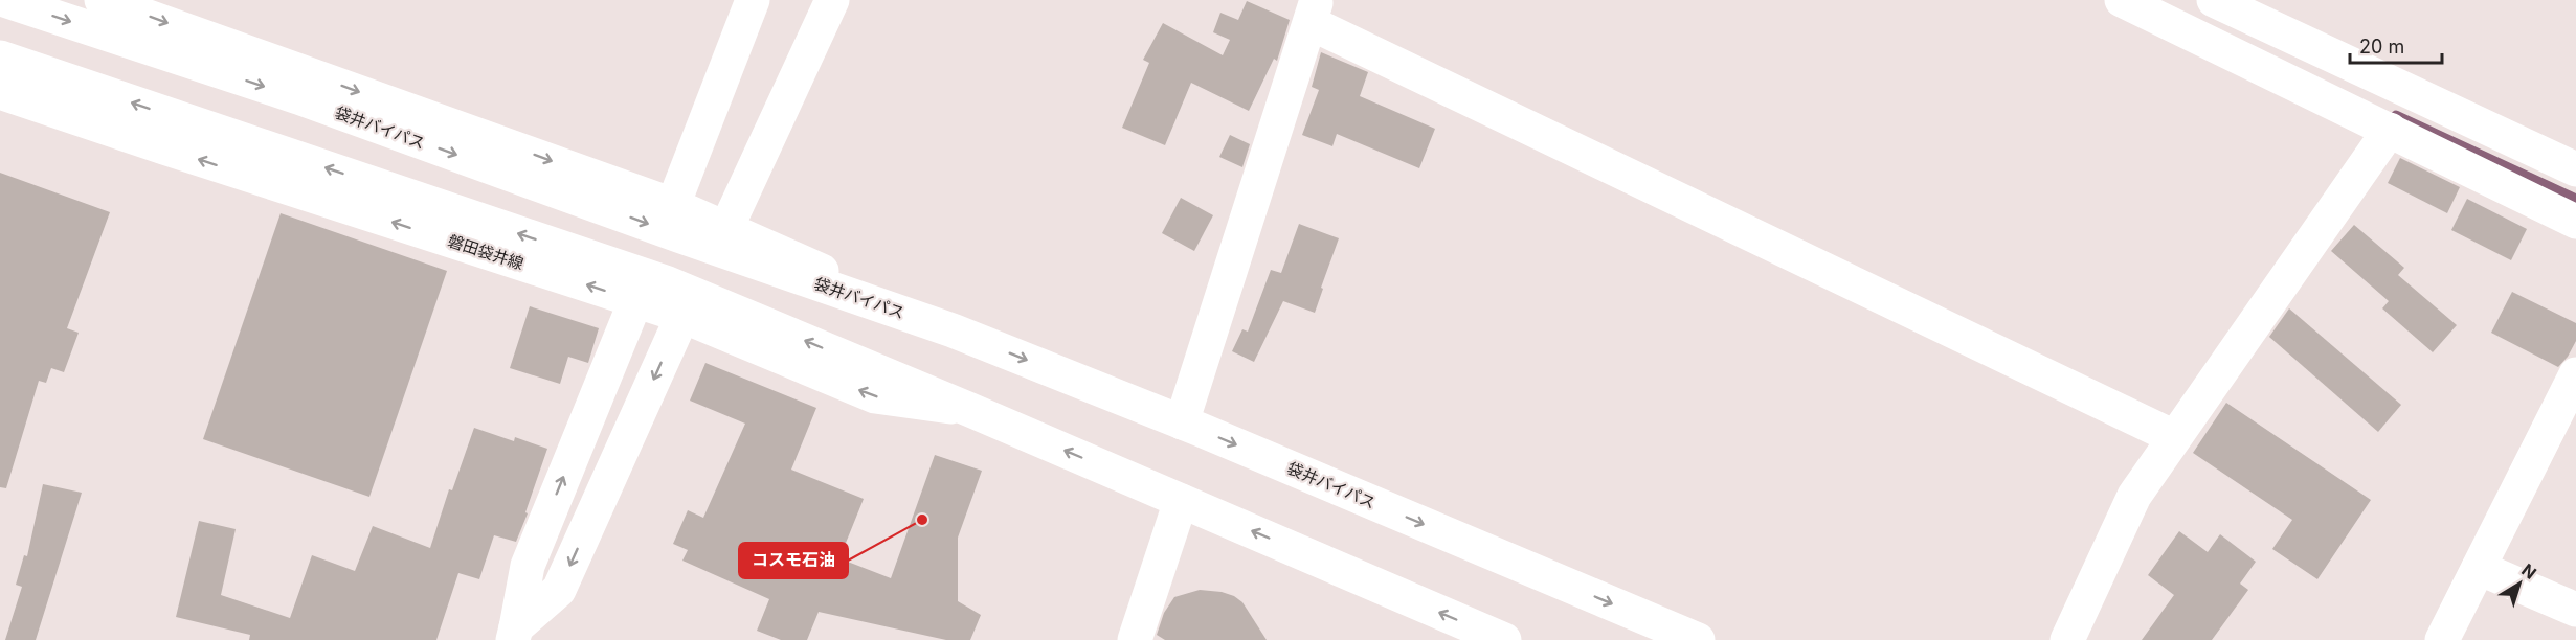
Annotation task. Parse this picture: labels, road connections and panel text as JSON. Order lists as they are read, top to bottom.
{
  "streets": {
    "main road": ["袋井バイパス", "磐田袋井線"]
  },
  "places": ["コスモ石油"],
  "scale_bar": "20 m",
  "north": "top right"
}
